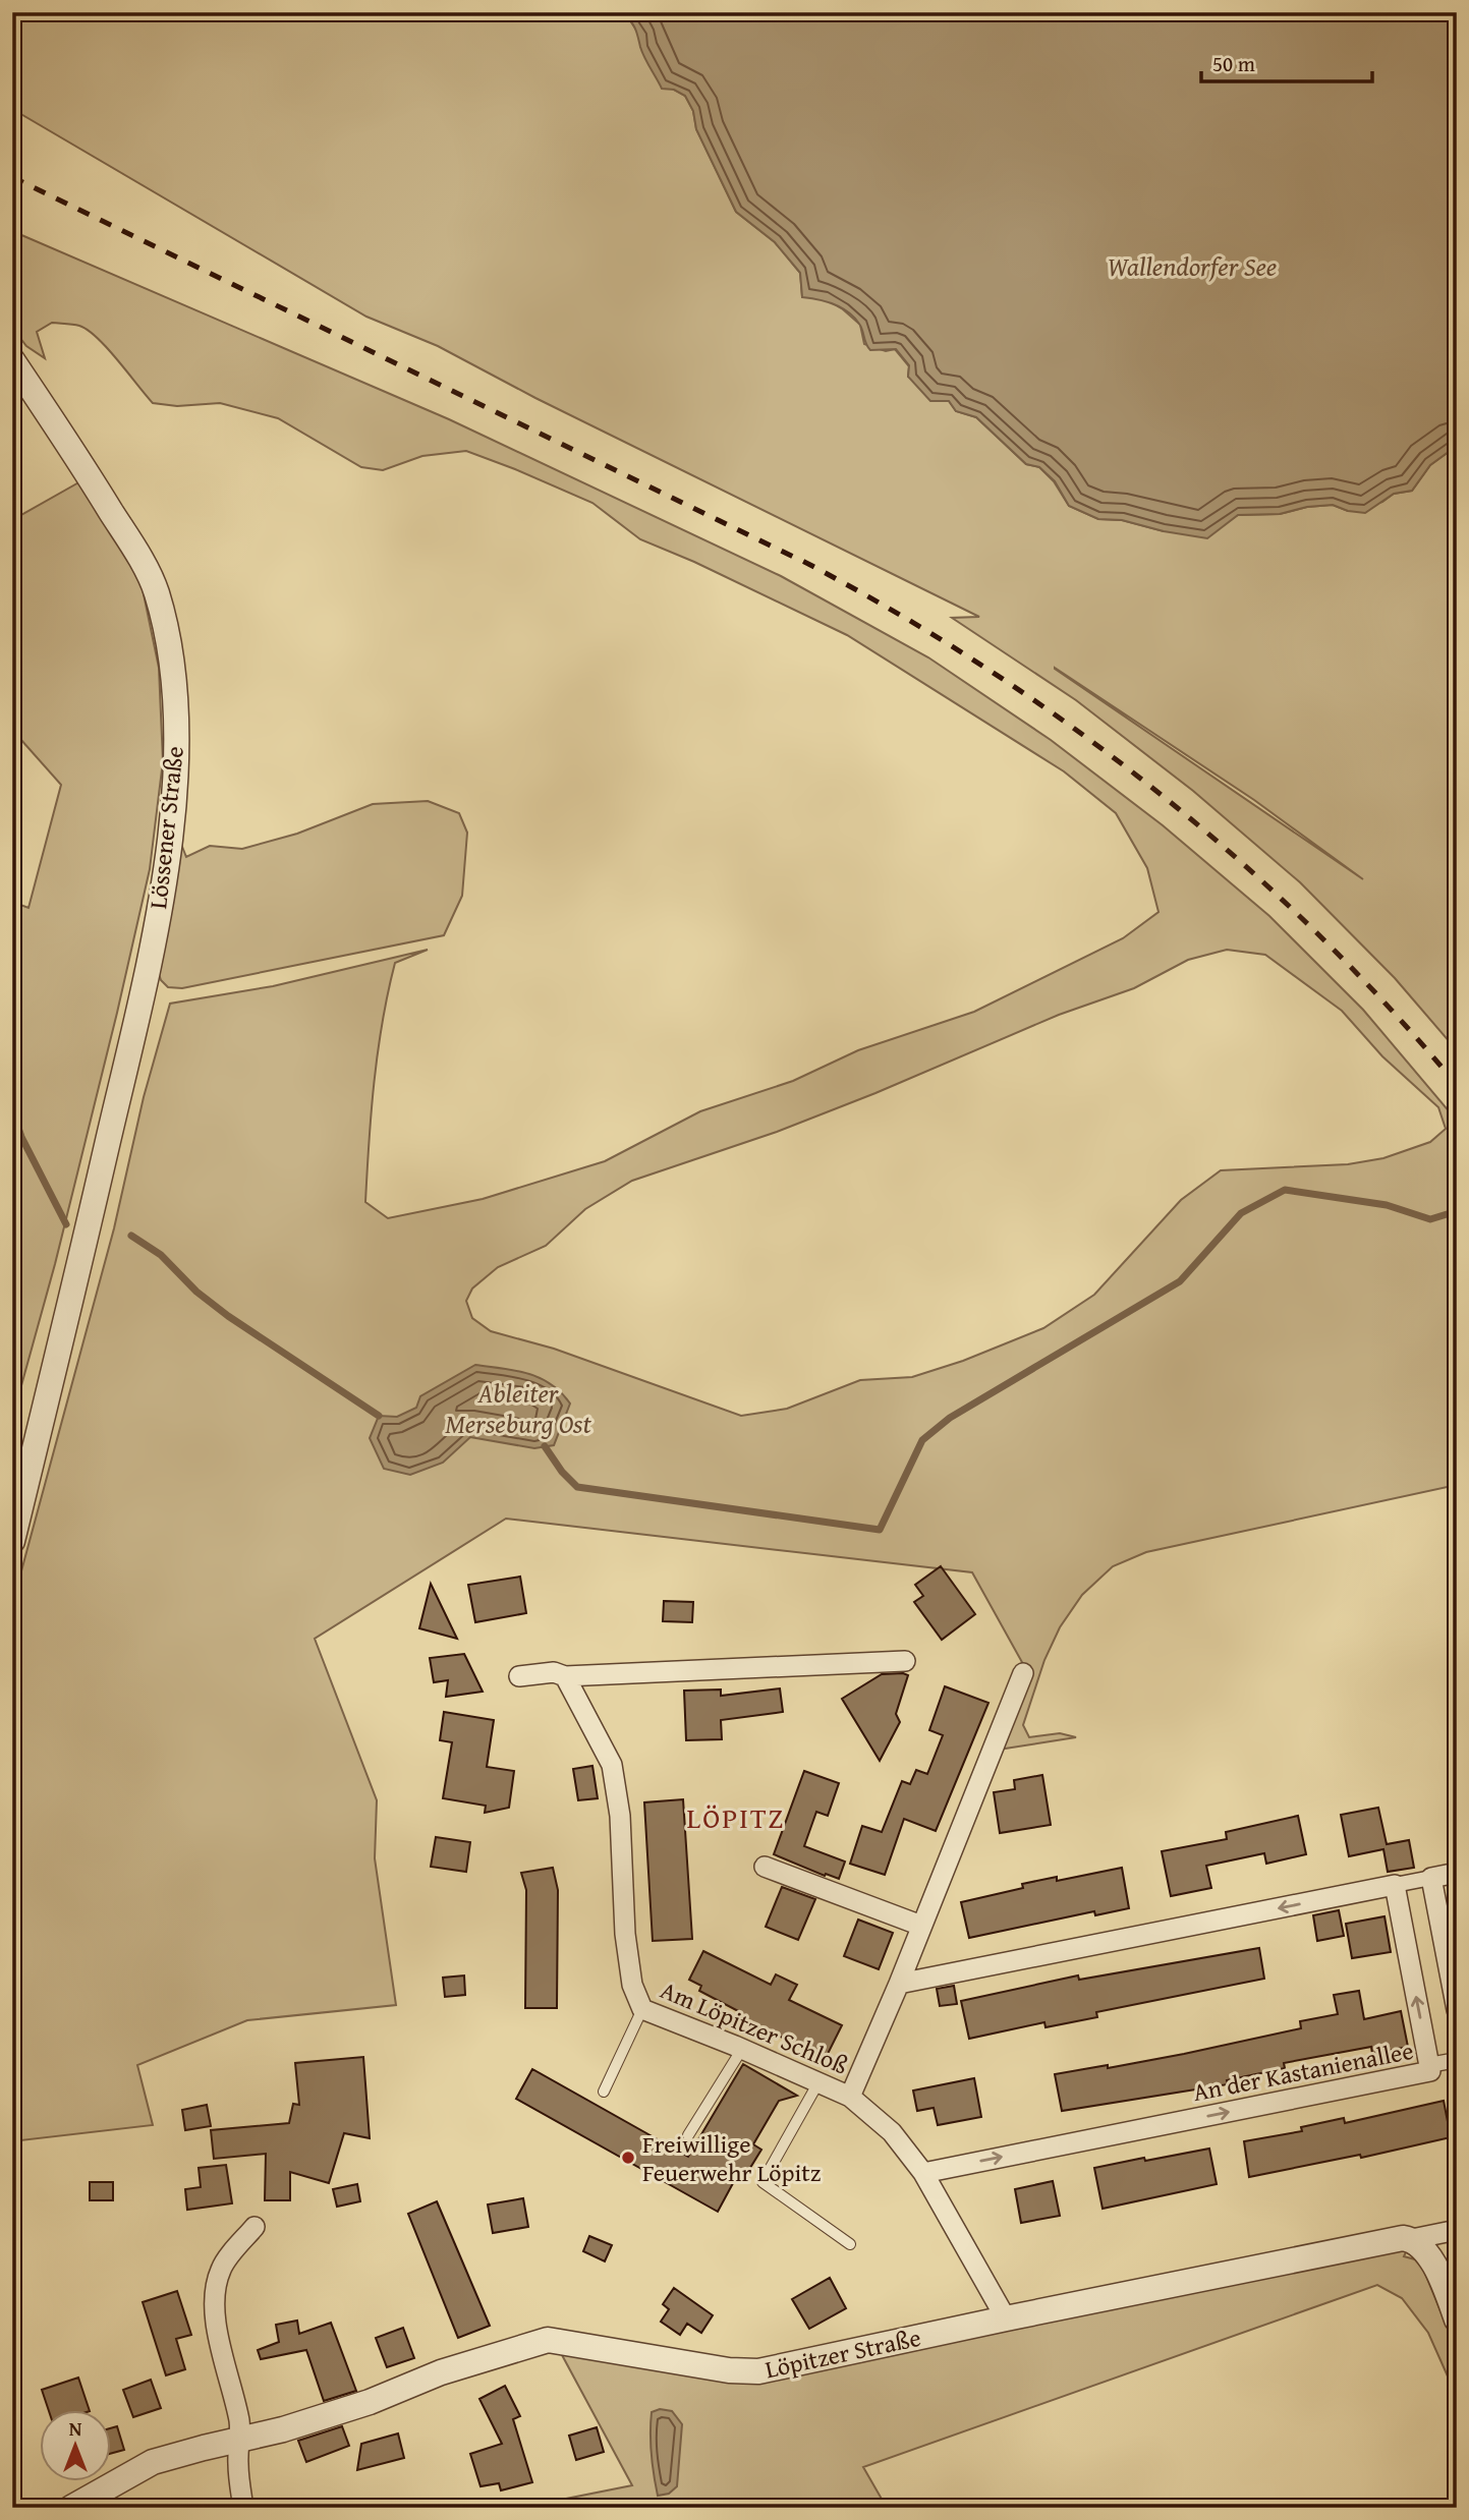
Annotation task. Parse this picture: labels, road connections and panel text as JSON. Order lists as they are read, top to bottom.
{
  "streets": {
    "street": [
      "Lössener Straße",
      "Am Löpitzer Schloß",
      "An der Kastanienallee",
      "Löpitzer Straße"
    ]
  },
  "crossings": [
    ["Am Löpitzer Schloß", "An der Kastanienallee"],
    ["Am Löpitzer Schloß", "Löpitzer Straße"]
  ],
  "districts": ["LÖPITZ"],
  "water": ["Wallendorfer See", "Ableiter Merseburg Ost"],
  "places": ["Freiwillige Feuerwehr Löpitz"],
  "scale_bar": "50 m",
  "north": "top"
}
